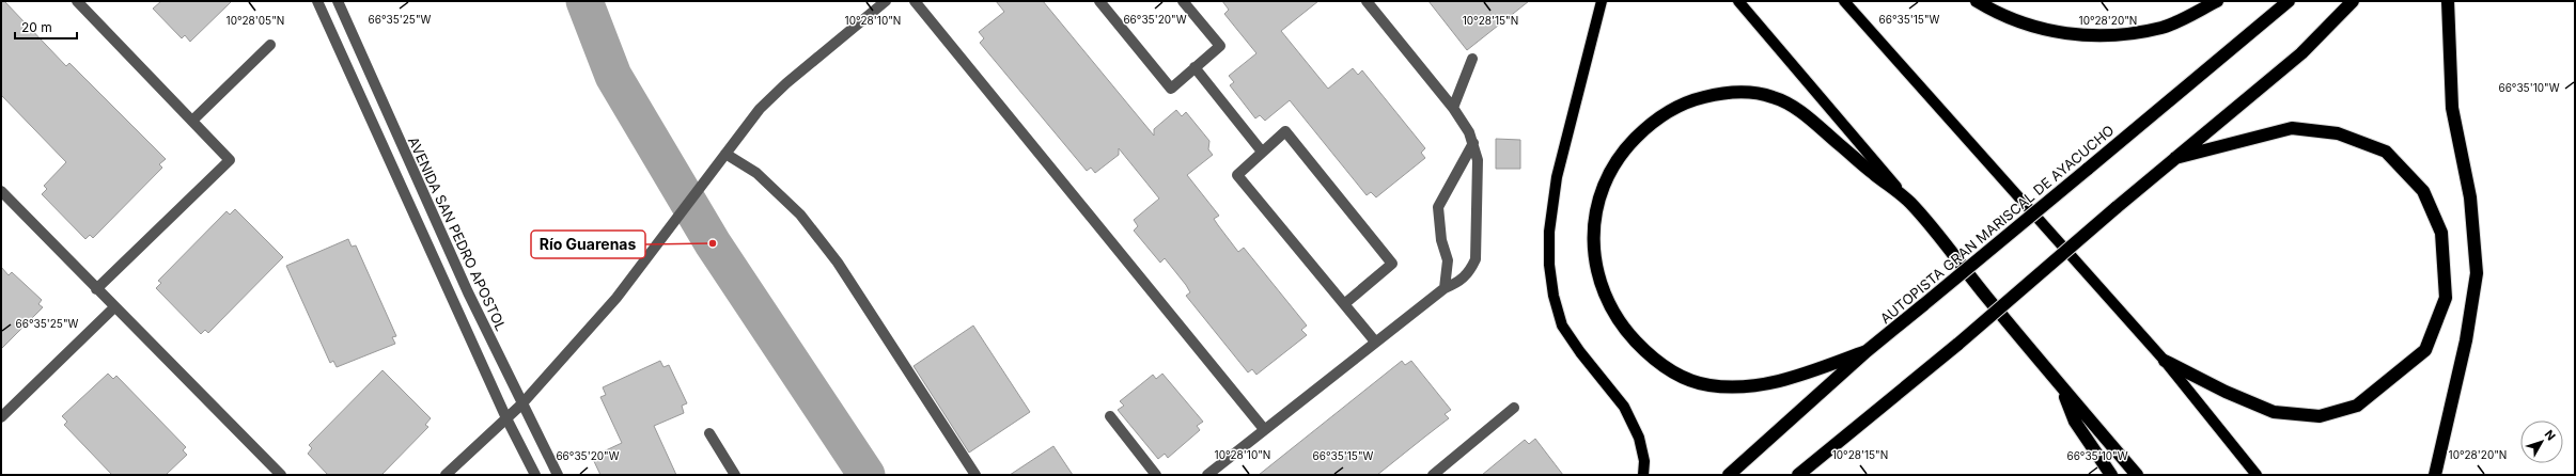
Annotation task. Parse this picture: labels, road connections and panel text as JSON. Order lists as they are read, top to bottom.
{
  "streets": {
    "highway": ["AUTOPISTA GRAN MARISCAL DE AYACUCHO"],
    "street": ["AVENIDA SAN PEDRO APOSTOL"]
  },
  "places": ["Río Guarenas"],
  "scale_bar": "20 m",
  "north": "top right",
  "coordinates": [
    "66°35'25\"W",
    "66°35'20\"W",
    "66°35'15\"W",
    "10°28'05\"N",
    "10°28'10\"N",
    "10°28'15\"N",
    "10°28'20\"N",
    "66°35'10\"W"
  ]
}
